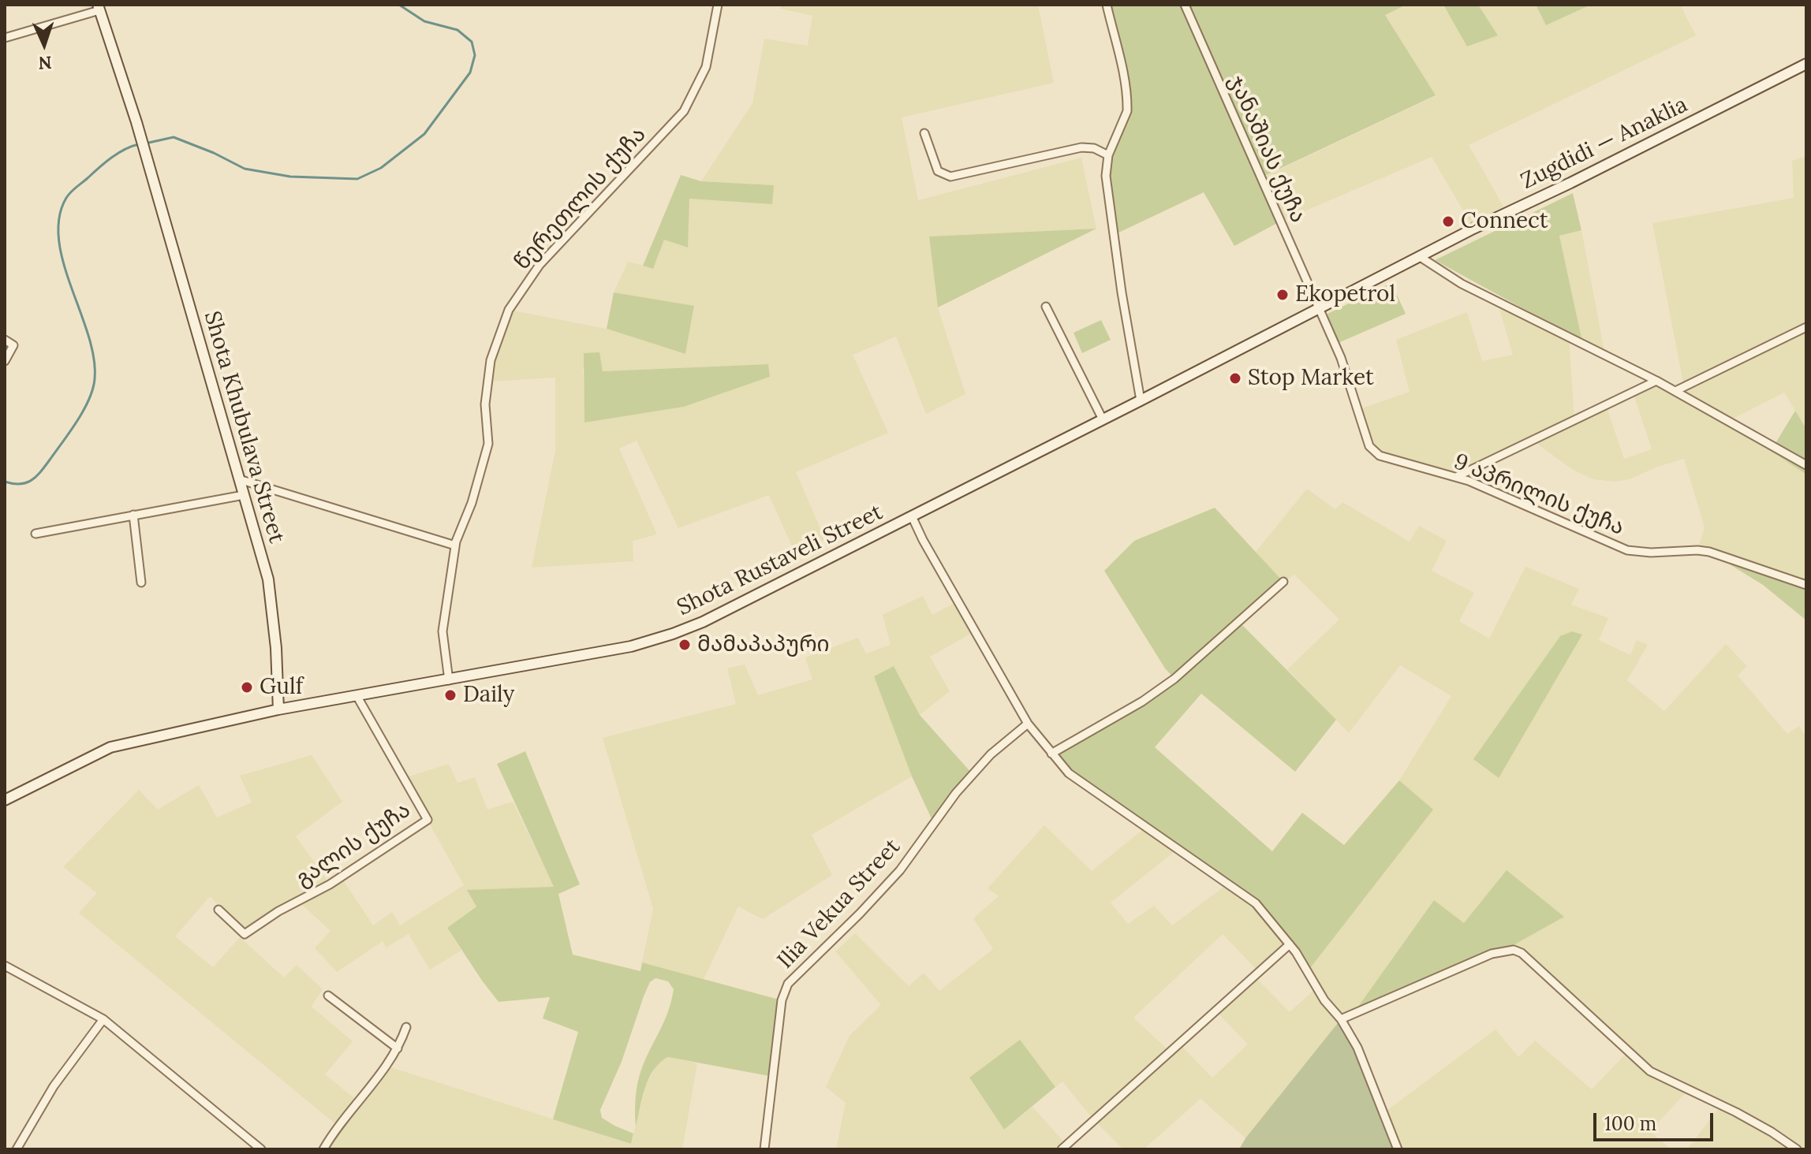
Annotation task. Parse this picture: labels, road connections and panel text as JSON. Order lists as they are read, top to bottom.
{
  "streets": {
    "main road": ["Zugdidi — Anaklia", "Shota Khubulava Street", "Shota Rustaveli Street"],
    "street": [
      "ჯანაშიას ქუჩა",
      "წერეთლის ქუჩა",
      "9 აპრილის ქუჩა",
      "გალის ქუჩა",
      "Ilia Vekua Street"
    ]
  },
  "crossings": [
    ["Zugdidi — Anaklia", "ჯანაშიას ქუჩა"],
    ["Zugdidi — Anaklia", "9 აპრილის ქუჩა"],
    ["Zugdidi — Anaklia", "Shota Rustaveli Street"],
    ["ჯანაშიას ქუჩა", "9 აპრილის ქუჩა"],
    ["ჯანაშიას ქუჩა", "Shota Rustaveli Street"],
    ["წერეთლის ქუჩა", "Shota Rustaveli Street"],
    ["Shota Khubulava Street", "Shota Rustaveli Street"],
    ["9 აპრილის ქუჩა", "Shota Rustaveli Street"],
    ["Shota Rustaveli Street", "გალის ქუჩა"]
  ],
  "places": [
    "Connect",
    "Ekopetrol",
    "Stop Market",
    "მამაპაპური",
    "Gulf",
    "Daily"
  ],
  "scale_bar": "100 m",
  "north": "bottom"
}
